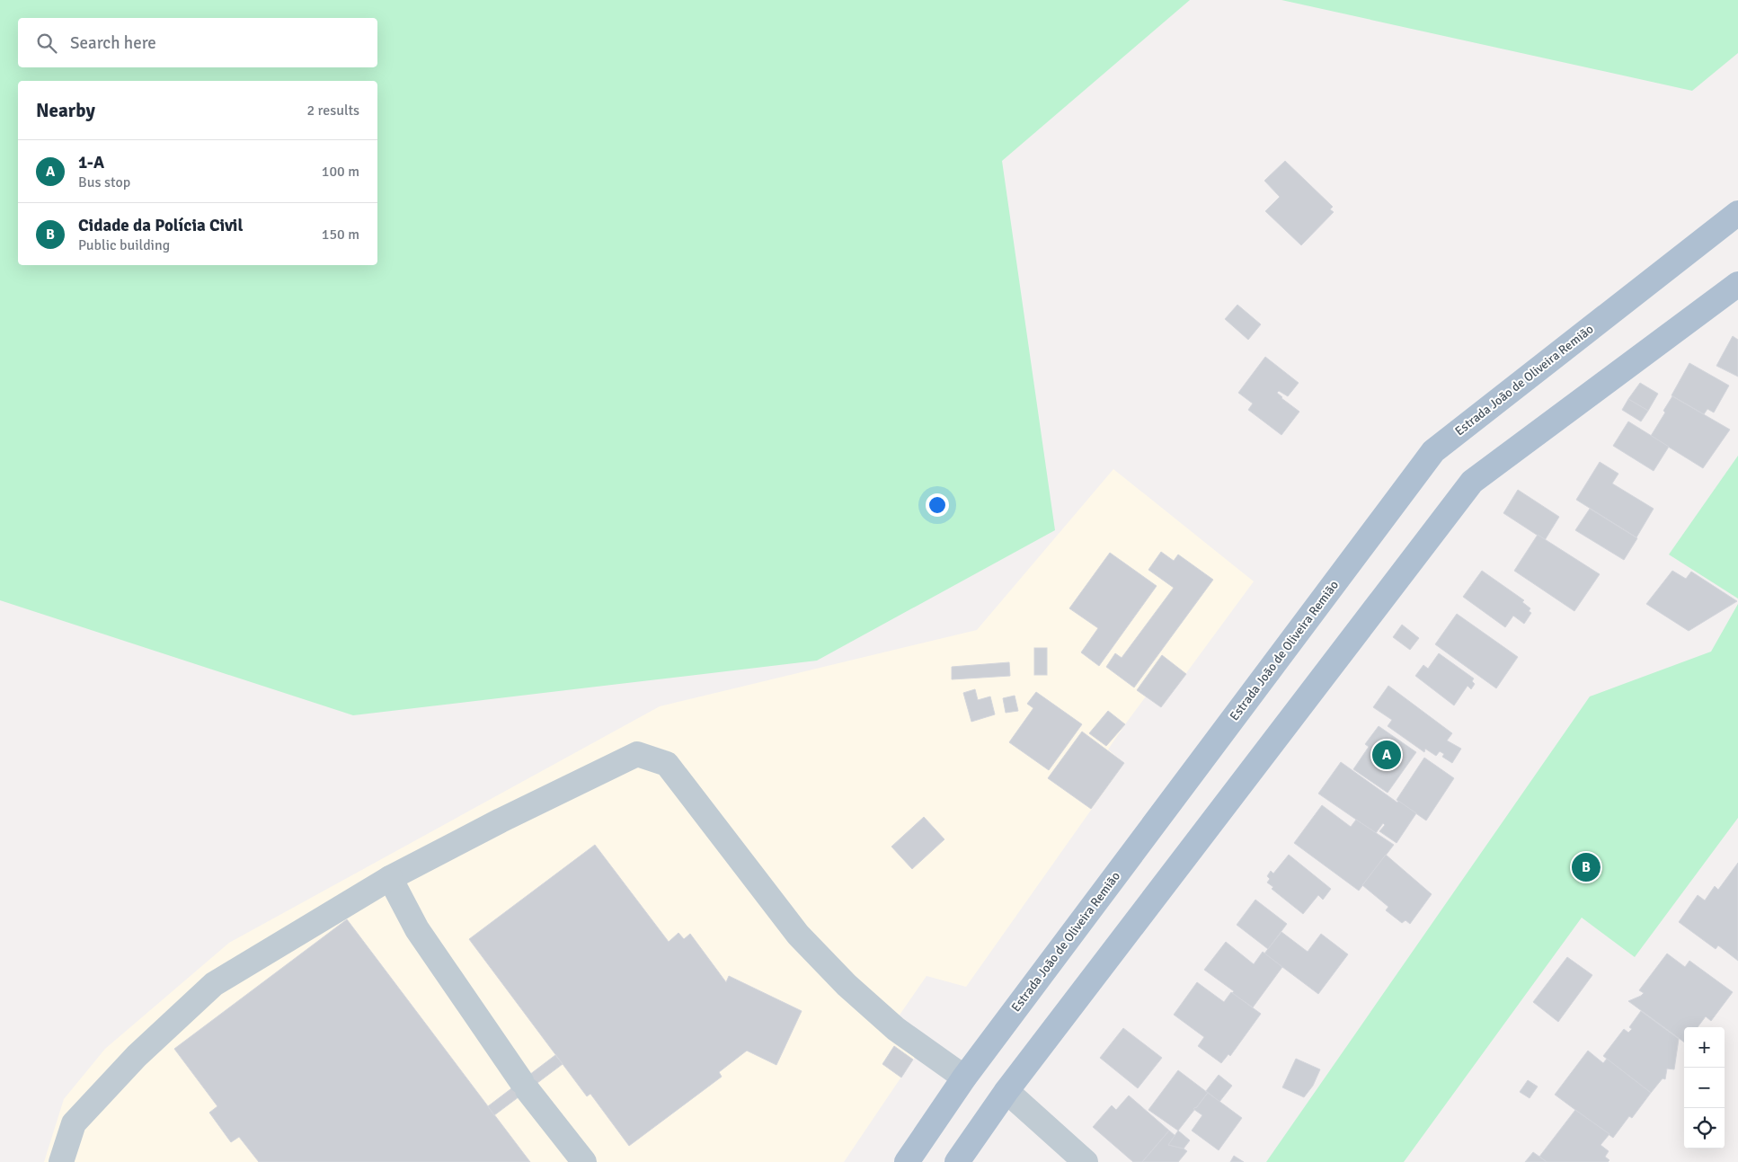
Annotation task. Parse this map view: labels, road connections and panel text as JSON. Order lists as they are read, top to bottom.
{
  "streets": {
    "main road": ["Estrada João de Oliveira Remião"]
  },
  "page": {
    "search": "Search here",
    "heading": ["Nearby", "2 results"],
    "list": [
      {
        "mark": "A",
        "name": "1-A",
        "note": "Bus stop",
        "value": "100 m"
      },
      {
        "mark": "B",
        "name": "Cidade da Polícia Civil",
        "note": "Public building",
        "value": "150 m"
      }
    ],
    "pins": ["A", "B"],
    "map_buttons": ["+", "−"]
  }
}
